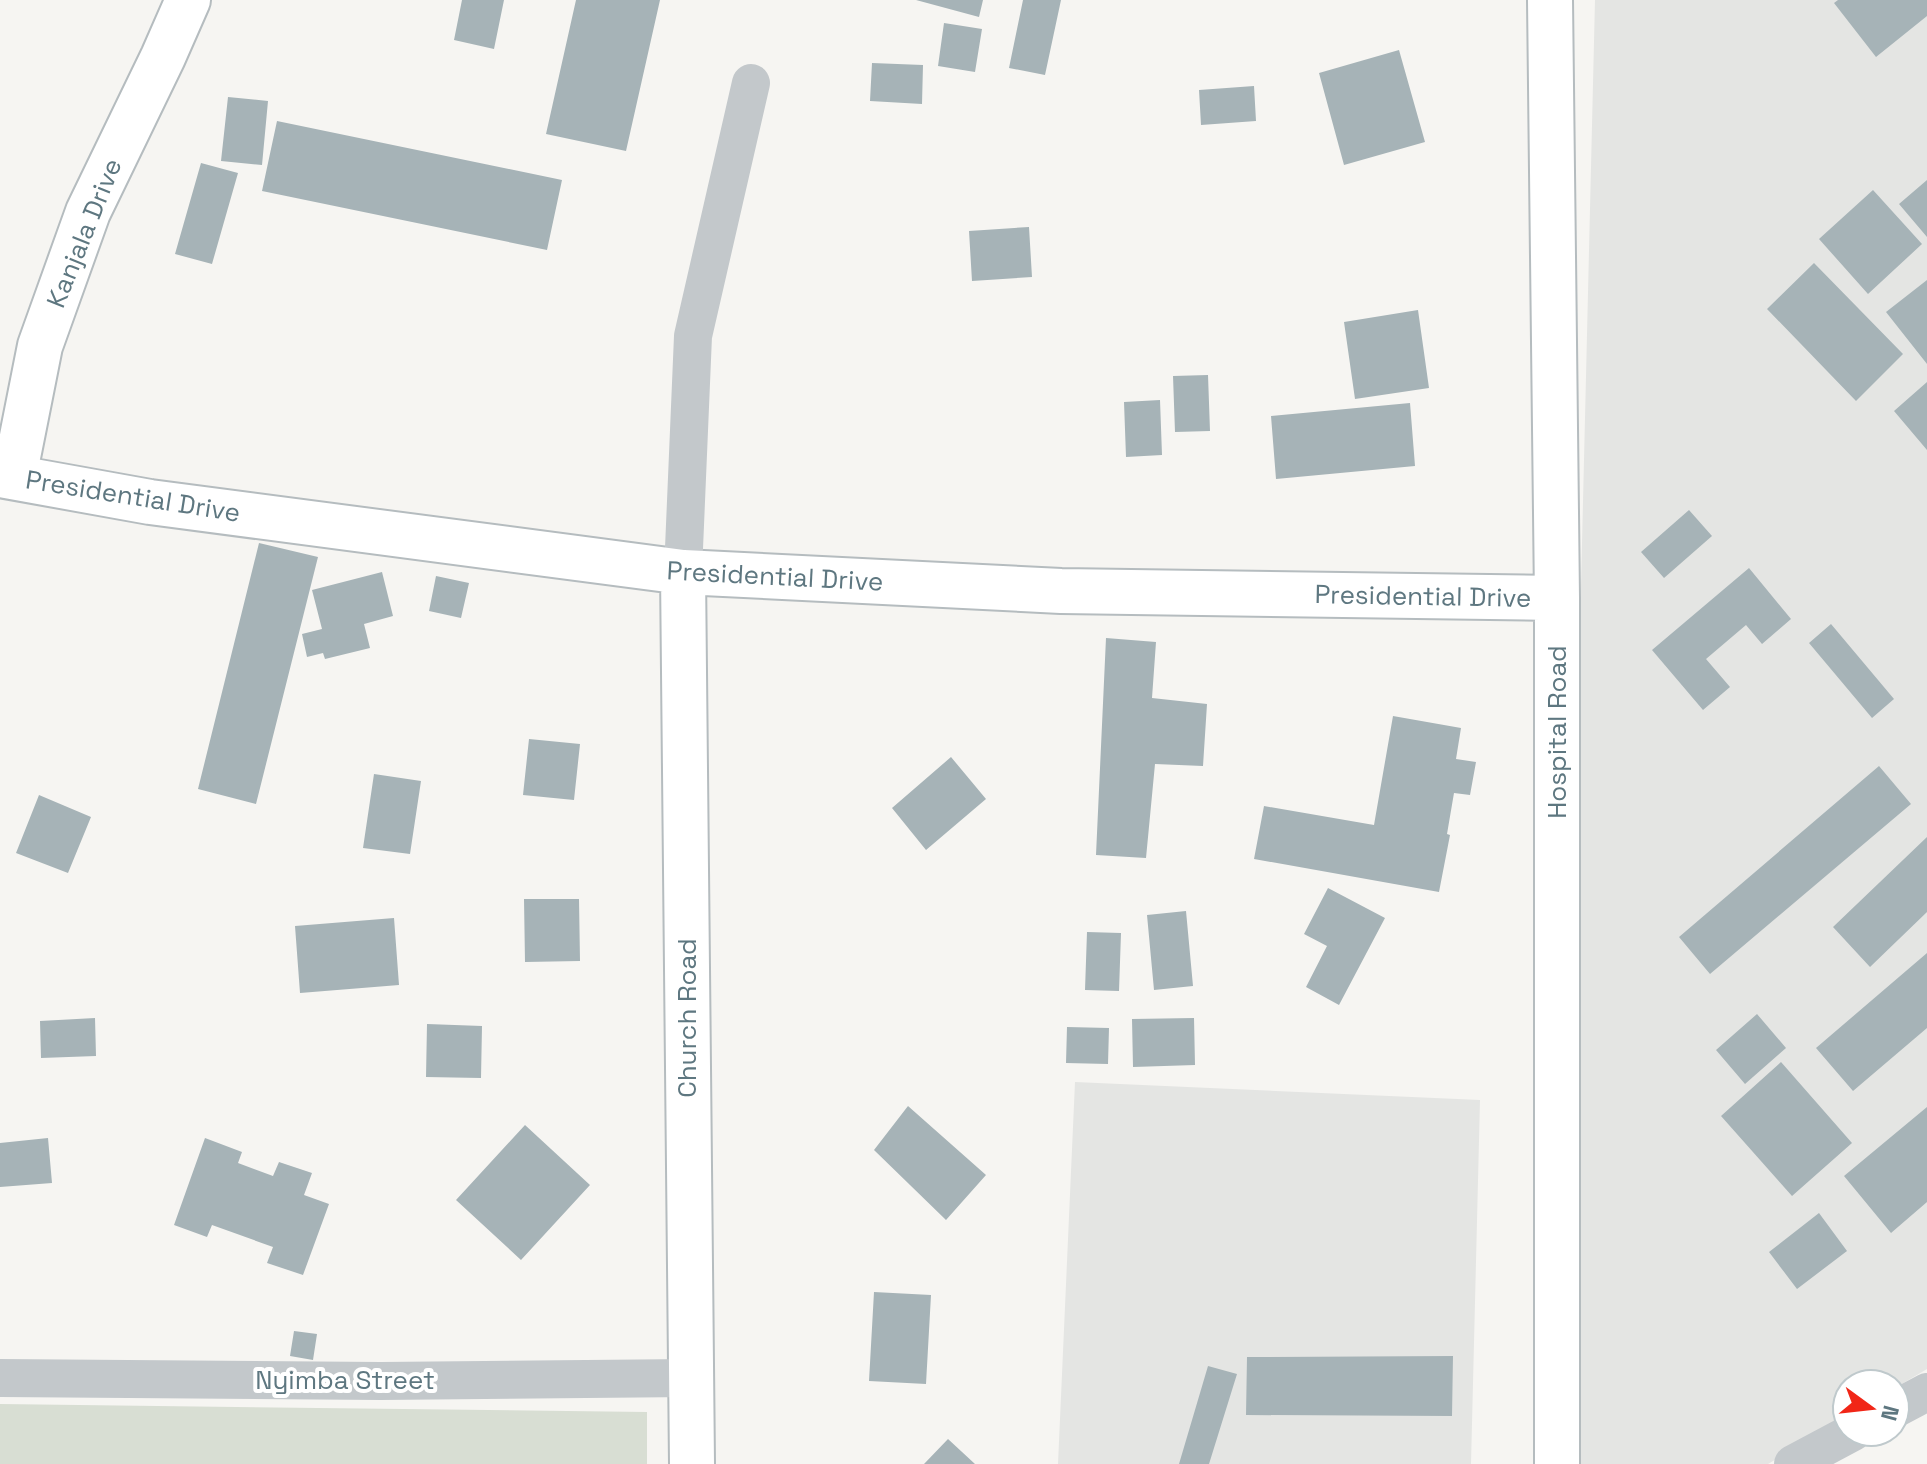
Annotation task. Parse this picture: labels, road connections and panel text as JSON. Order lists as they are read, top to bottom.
{
  "streets": {
    "street": [
      "Kanjala Drive",
      "Presidential Drive",
      "Hospital Road",
      "Church Road",
      "Nyimba Street"
    ]
  },
  "crossings": [
    ["Kanjala Drive", "Presidential Drive"],
    ["Presidential Drive", "Hospital Road"],
    ["Presidential Drive", "Church Road"],
    ["Church Road", "Nyimba Street"]
  ],
  "north": "right"
}
